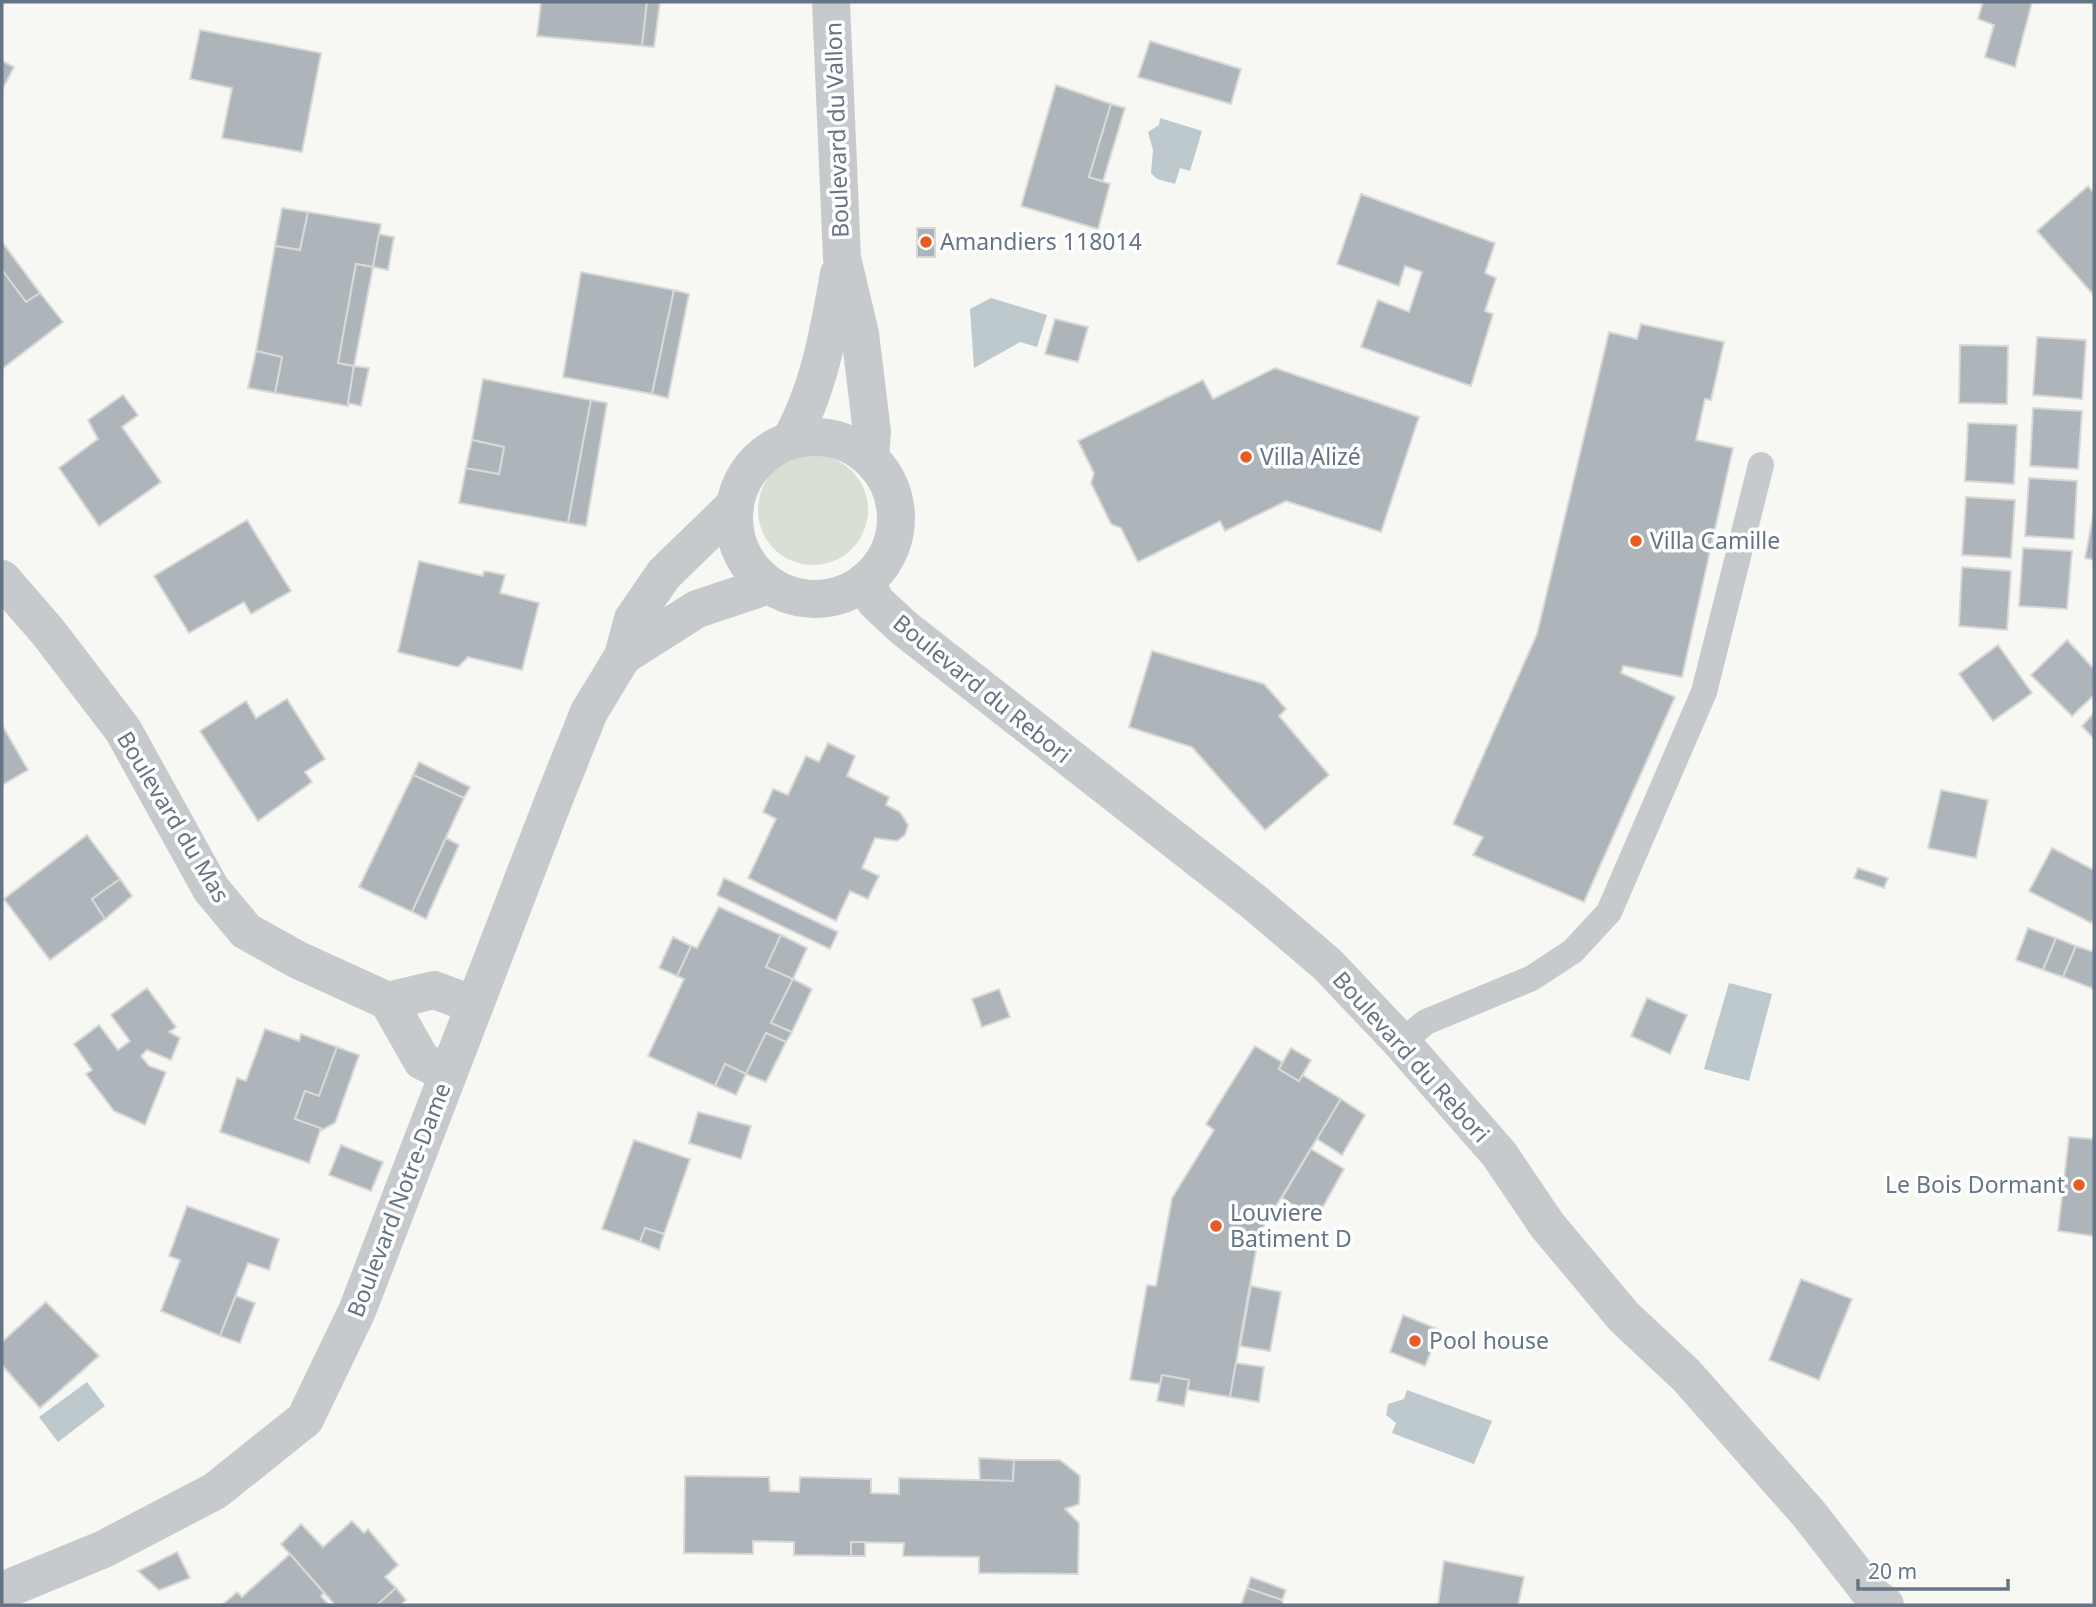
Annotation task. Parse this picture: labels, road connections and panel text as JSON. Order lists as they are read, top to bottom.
{
  "streets": {
    "street": [
      "Boulevard du Vallon",
      "Boulevard du Rebori",
      "Boulevard du Mas",
      "Boulevard Notre-Dame"
    ]
  },
  "crossings": [
    ["Boulevard du Vallon", "Boulevard du Rebori"],
    ["Boulevard du Vallon", "Boulevard Notre-Dame"],
    ["Boulevard du Rebori", "Boulevard Notre-Dame"]
  ],
  "places": [
    "Amandiers 118014",
    "Villa Alizé",
    "Villa Camille",
    "Le Bois Dormant",
    "Louviere Batiment D",
    "Pool house"
  ],
  "scale_bar": "20 m"
}
